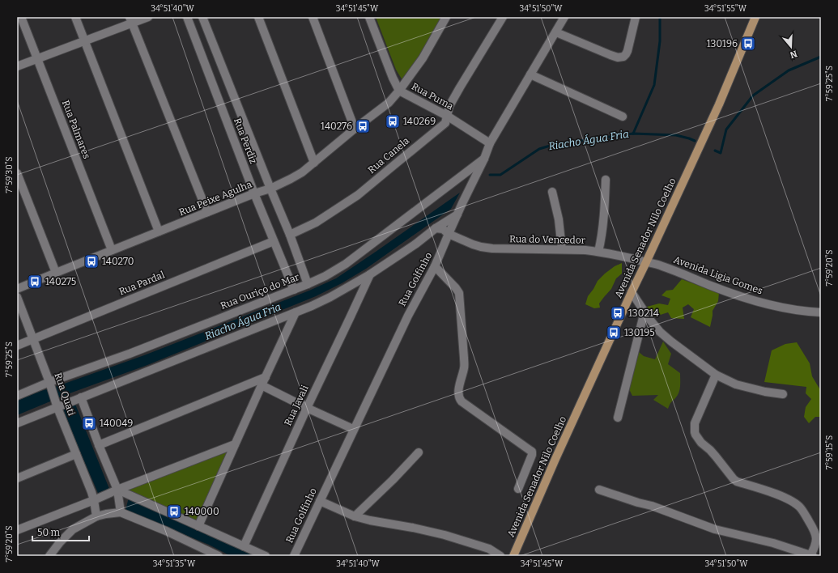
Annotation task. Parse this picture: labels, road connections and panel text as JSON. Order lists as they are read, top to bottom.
{
  "streets": {
    "main road": ["Avenida Senador Nilo Coelho"],
    "street": [
      "Rua Puma",
      "Rua Palmares",
      "Rua Perdiz",
      "Rua Canela",
      "Rua Peixe Agulha",
      "Rua do Vencedor",
      "Avenida Ligia Gomes",
      "Rua Golfinho",
      "Rua Pardal",
      "Rua Ouriço do Mar",
      "Rua Quati",
      "Rua Javali"
    ]
  },
  "crossings": [
    ["Rua Puma", "Rua Canela"],
    ["Rua Puma", "Rua Peixe Agulha"],
    ["Rua Puma", "Rua Golfinho"],
    ["Rua Palmares", "Rua Peixe Agulha"],
    ["Rua Perdiz", "Rua Canela"],
    ["Rua Perdiz", "Rua Peixe Agulha"],
    ["Rua Perdiz", "Rua Pardal"],
    ["Rua Perdiz", "Rua Ouriço do Mar"],
    ["Avenida Senador Nilo Coelho", "Rua do Vencedor"],
    ["Avenida Senador Nilo Coelho", "Avenida Ligia Gomes"],
    ["Rua do Vencedor", "Avenida Ligia Gomes"],
    ["Rua do Vencedor", "Rua Golfinho"],
    ["Rua Golfinho", "Rua Ouriço do Mar"],
    ["Rua Pardal", "Rua Quati"],
    ["Rua Ouriço do Mar", "Rua Quati"]
  ],
  "water": ["Riacho Água Fria"],
  "places": {
    "bus stop": [
      "130196",
      "140269",
      "140276",
      "140270",
      "140275",
      "130214",
      "130195",
      "140049",
      "140000"
    ]
  },
  "scale_bar": "50 m",
  "north": "bottom",
  "coordinates": [
    "34°51'40\"W",
    "34°51'45\"W",
    "34°51'50\"W",
    "34°51'55\"W",
    "7°59'25\"S",
    "7°59'30\"S",
    "7°59'20\"S",
    "7°59'15\"S",
    "34°51'35\"W"
  ]
}
